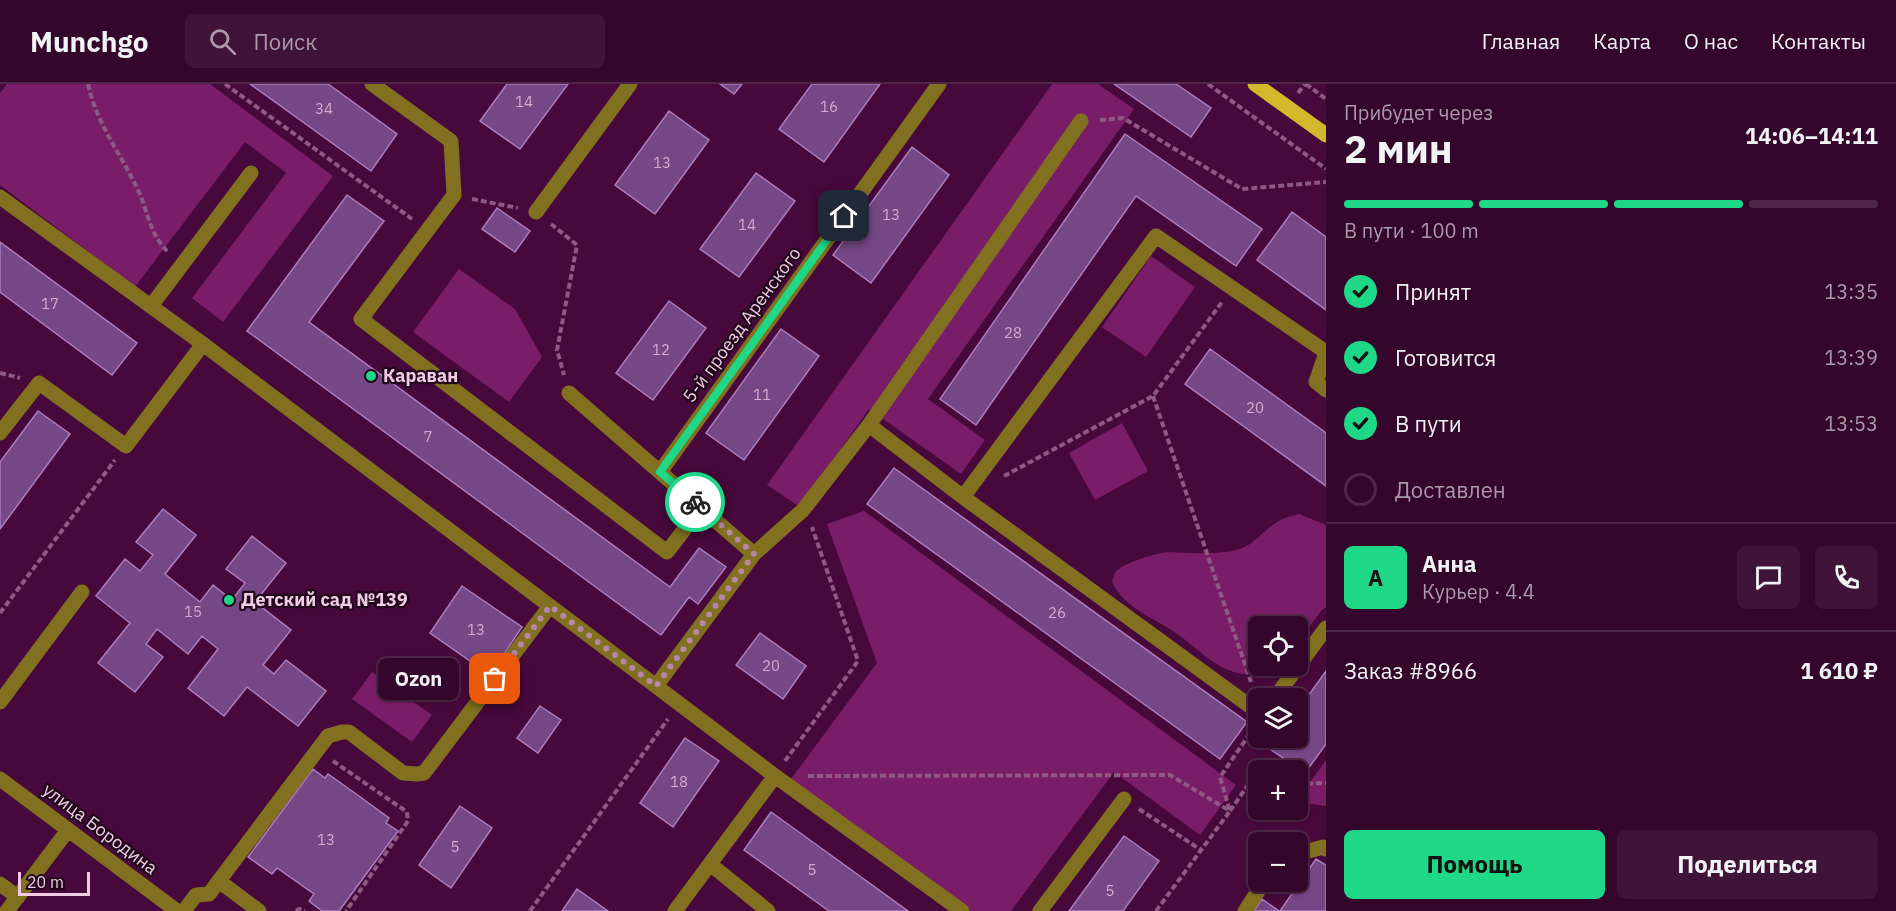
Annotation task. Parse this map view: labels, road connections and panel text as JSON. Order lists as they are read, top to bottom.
{
  "streets": {
    "street": ["5-й проезд Аренского", "улица Бородина"]
  },
  "places": ["Караван", "Детский сад №139", "Ozon"],
  "house_numbers": [
    "14",
    "16",
    "34",
    "13",
    "13",
    "14",
    "17",
    "28",
    "12",
    "11",
    "20",
    "7",
    "15",
    "26",
    "13",
    "20",
    "18",
    "13",
    "5",
    "5",
    "5"
  ],
  "scale_bar": "20 m",
  "page": {
    "header": "Munchgo",
    "search": "Поиск",
    "nav": [
      "Главная",
      "Карта",
      "О нас",
      "Контакты"
    ],
    "heading": ["2 мин", "Прибудет через", "14:06–14:11"],
    "panel": [
      "Анна",
      "Курьер · 4.4",
      "Заказ #8966",
      "1 610 ₽"
    ],
    "bar": "В пути · 100 m",
    "list": [
      ["Принят", "13:35"],
      ["Готовится", "13:39"],
      ["В пути", "13:53"],
      "Доставлен"
    ],
    "round": "А",
    "map_buttons": ["+", "−"],
    "bubble": "Ozon",
    "buttons": ["Помощь", "Поделиться"],
    "scale": "20 m"
  }
}
